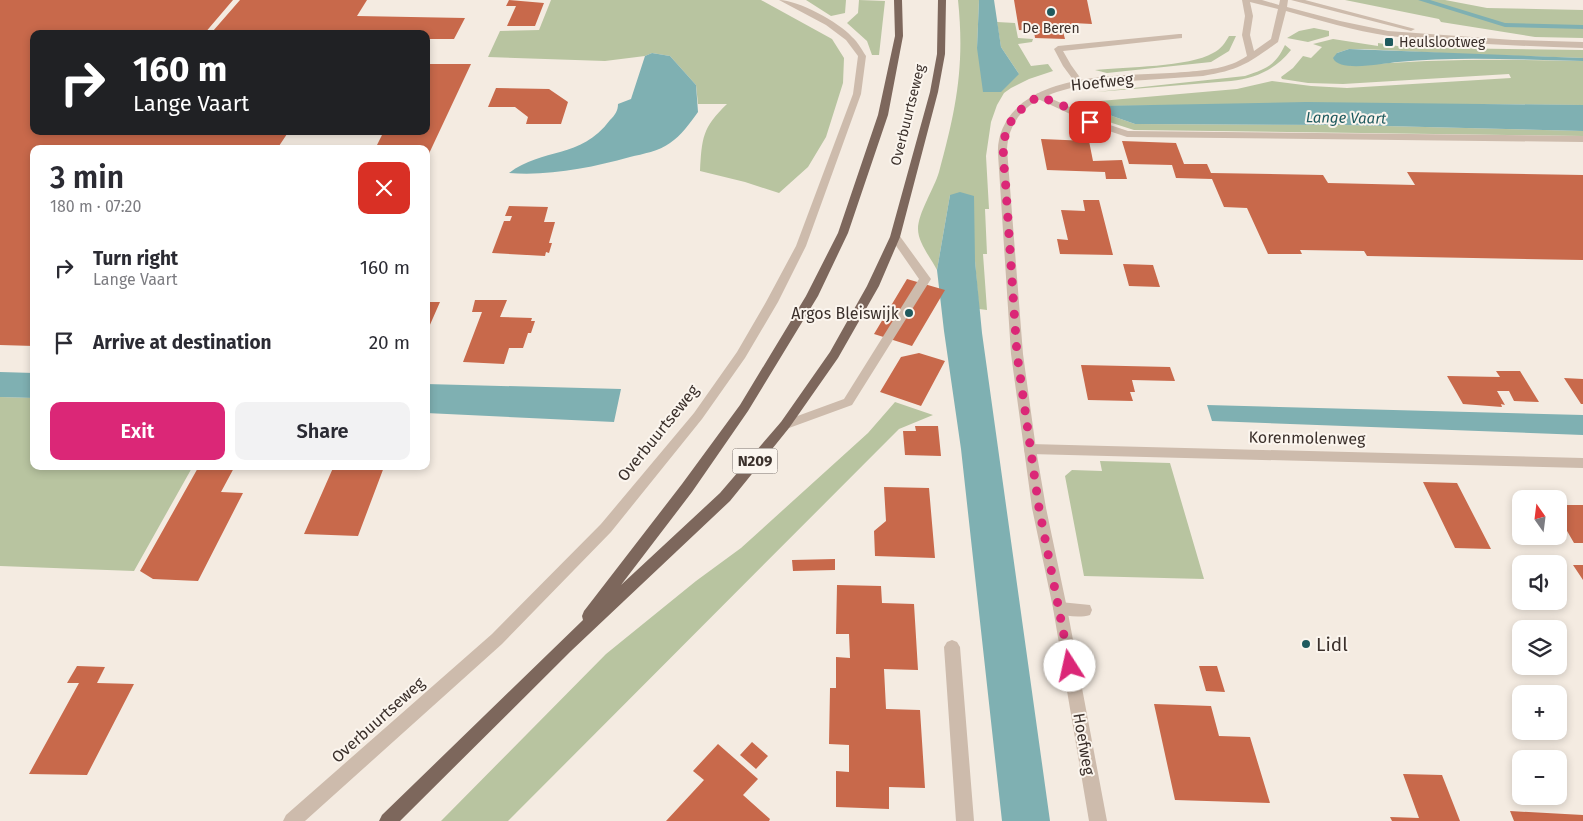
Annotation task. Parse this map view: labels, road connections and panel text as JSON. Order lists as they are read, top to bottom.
{
  "streets": {
    "main road": ["Overbuurtseweg", "N209"],
    "street": ["Hoefweg", "Korenmolenweg"]
  },
  "crossings": [
    ["Hoefweg", "Korenmolenweg"]
  ],
  "water": ["Lange Vaart"],
  "places": {
    "other": ["De Beren", "Argos Bleiswijk", "Lidl"],
    "transit": ["Heulslootweg"]
  },
  "north": "top",
  "page": {
    "turn": ["160 m", "Lange Vaart"],
    "heading": ["3 min", "180 m · 07:20"],
    "list": [
      {
        "name": "Turn right",
        "note": "Lange Vaart",
        "value": "160 m"
      },
      {
        "name": "Arrive at destination",
        "value": "20 m"
      }
    ],
    "buttons": ["Exit", "Share"],
    "map_buttons": ["+", "−"]
  }
}
